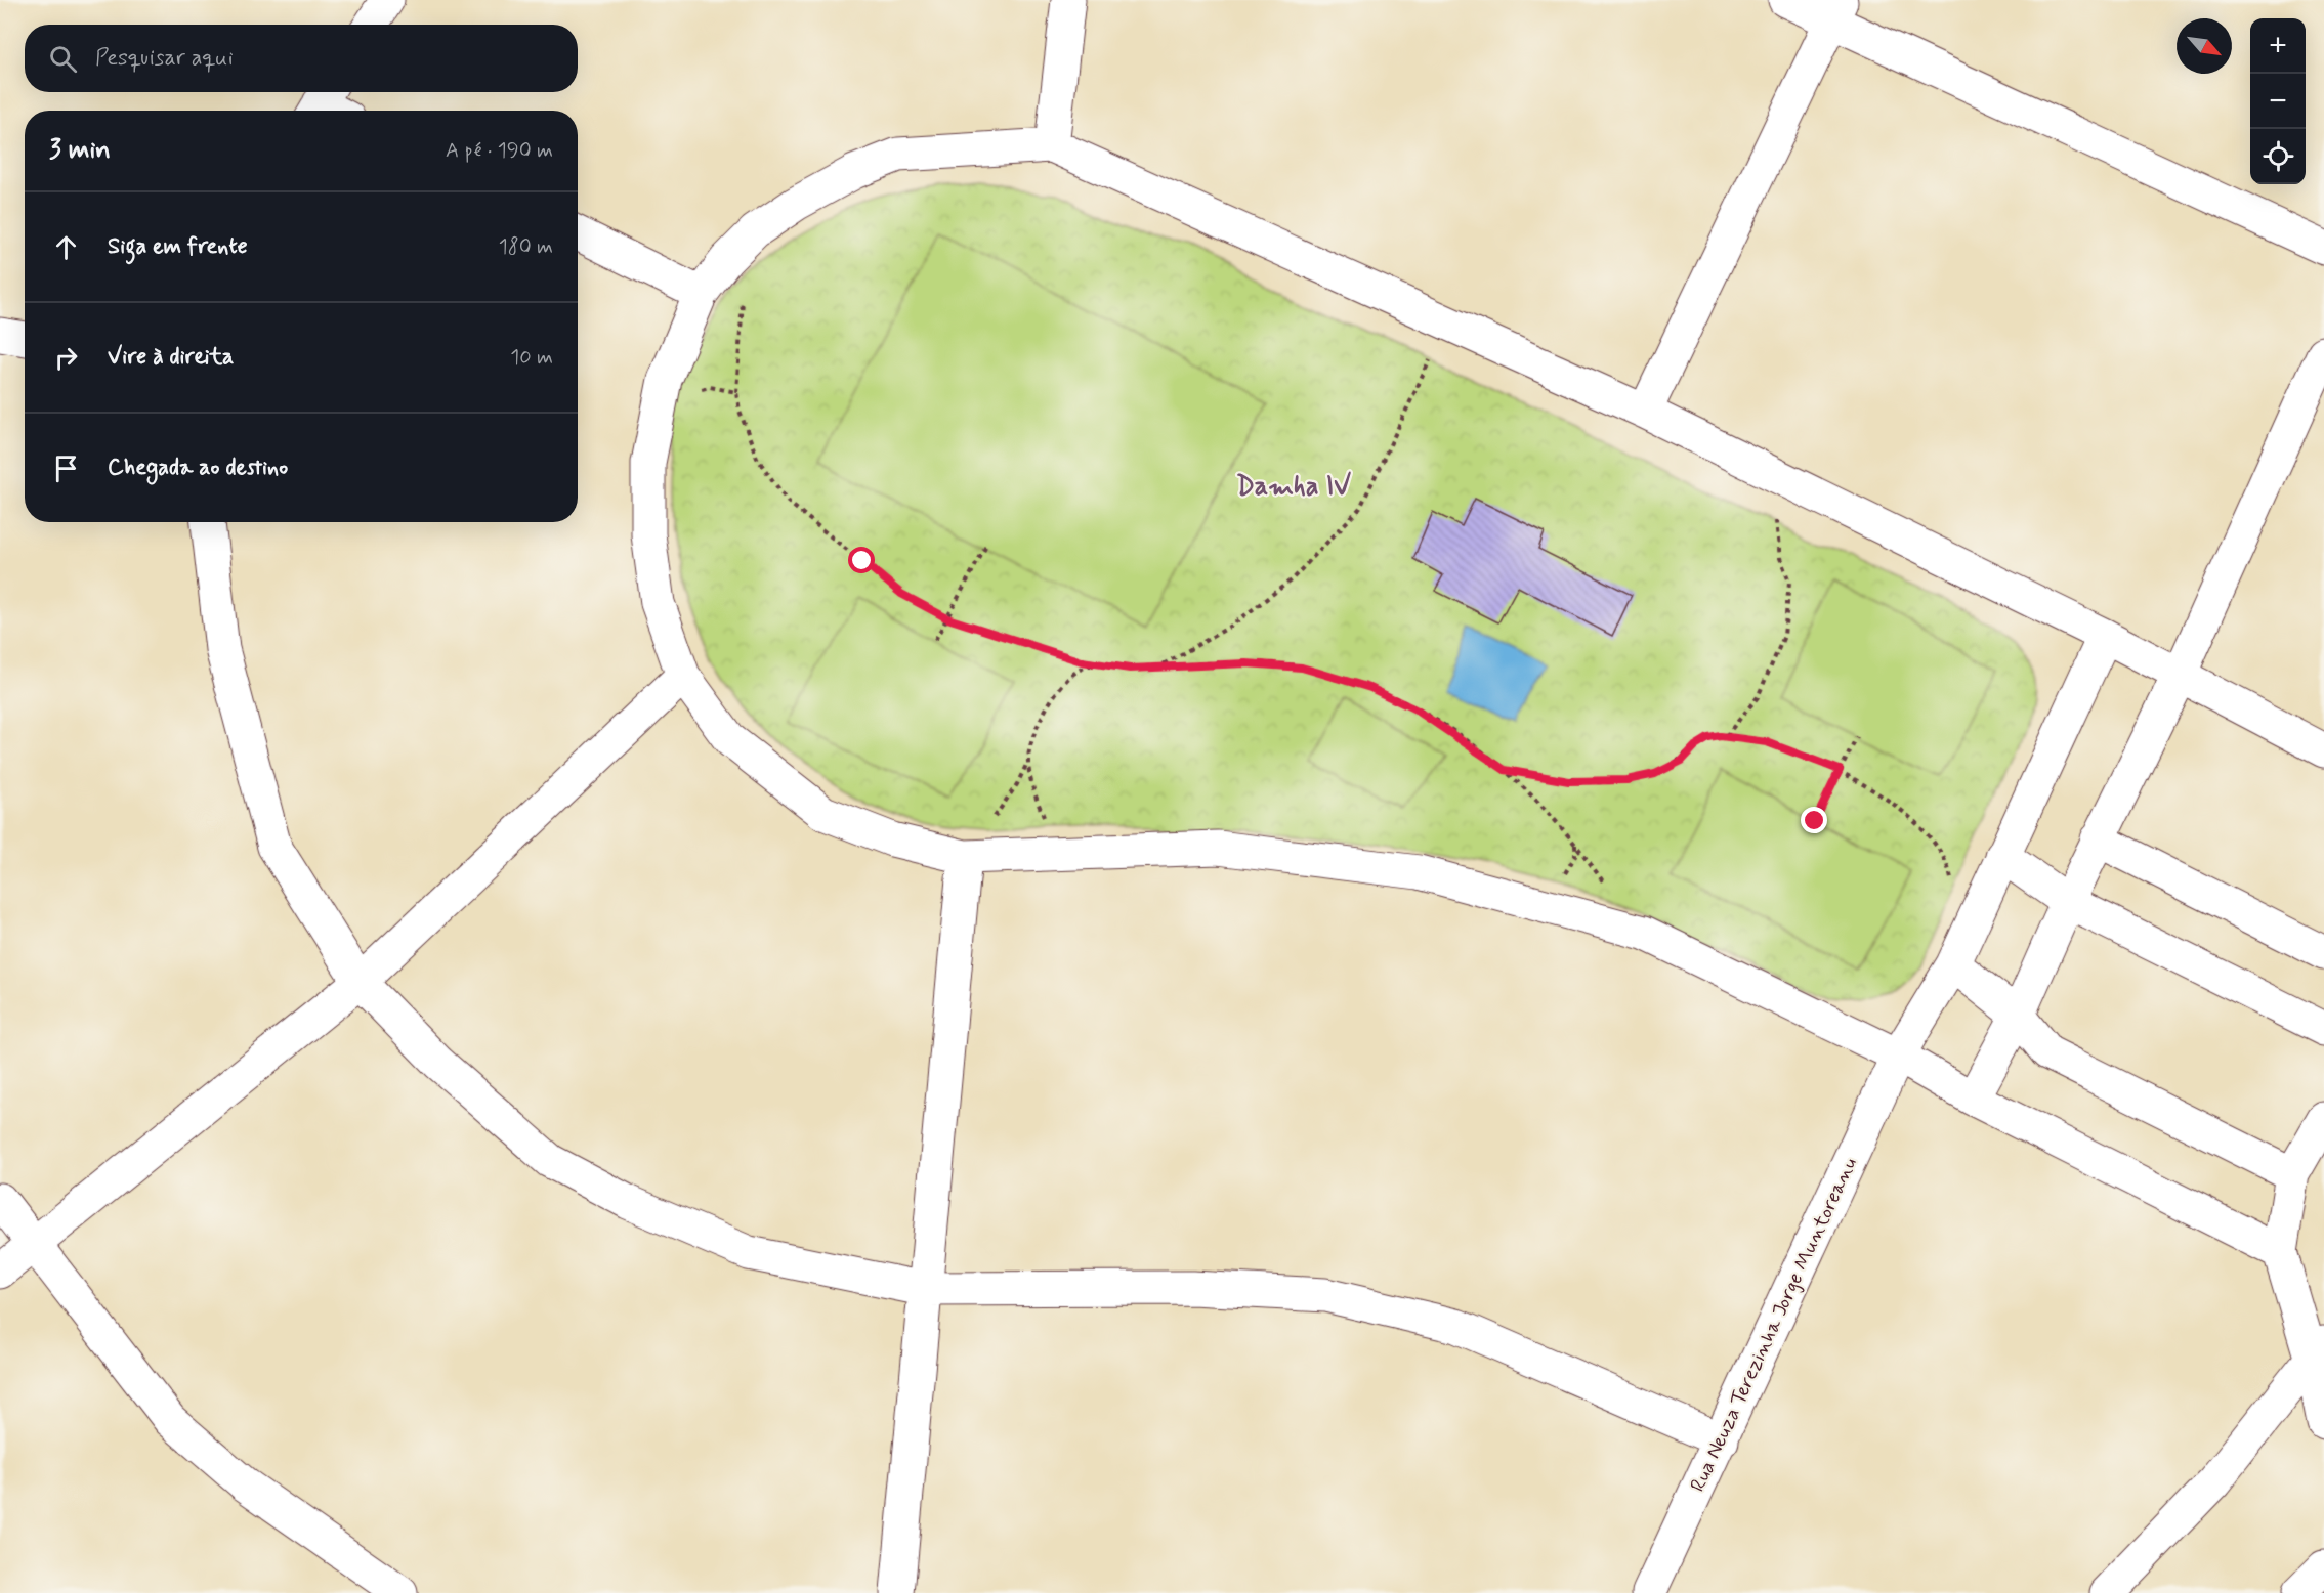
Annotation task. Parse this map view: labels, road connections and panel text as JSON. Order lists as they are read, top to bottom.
{
  "streets": {
    "street": ["Rua Neuza Terezinha Jorge Muntoreanu"]
  },
  "districts": ["Damha IV"],
  "north": "bottom right",
  "page": {
    "map_buttons": ["+", "−"],
    "search": "Pesquisar aqui",
    "heading": ["3 min", "A pé · 190 m"],
    "list": [
      ["Siga em frente", "180 m"],
      ["Vire à direita", "10 m"],
      "Chegada ao destino"
    ]
  }
}
